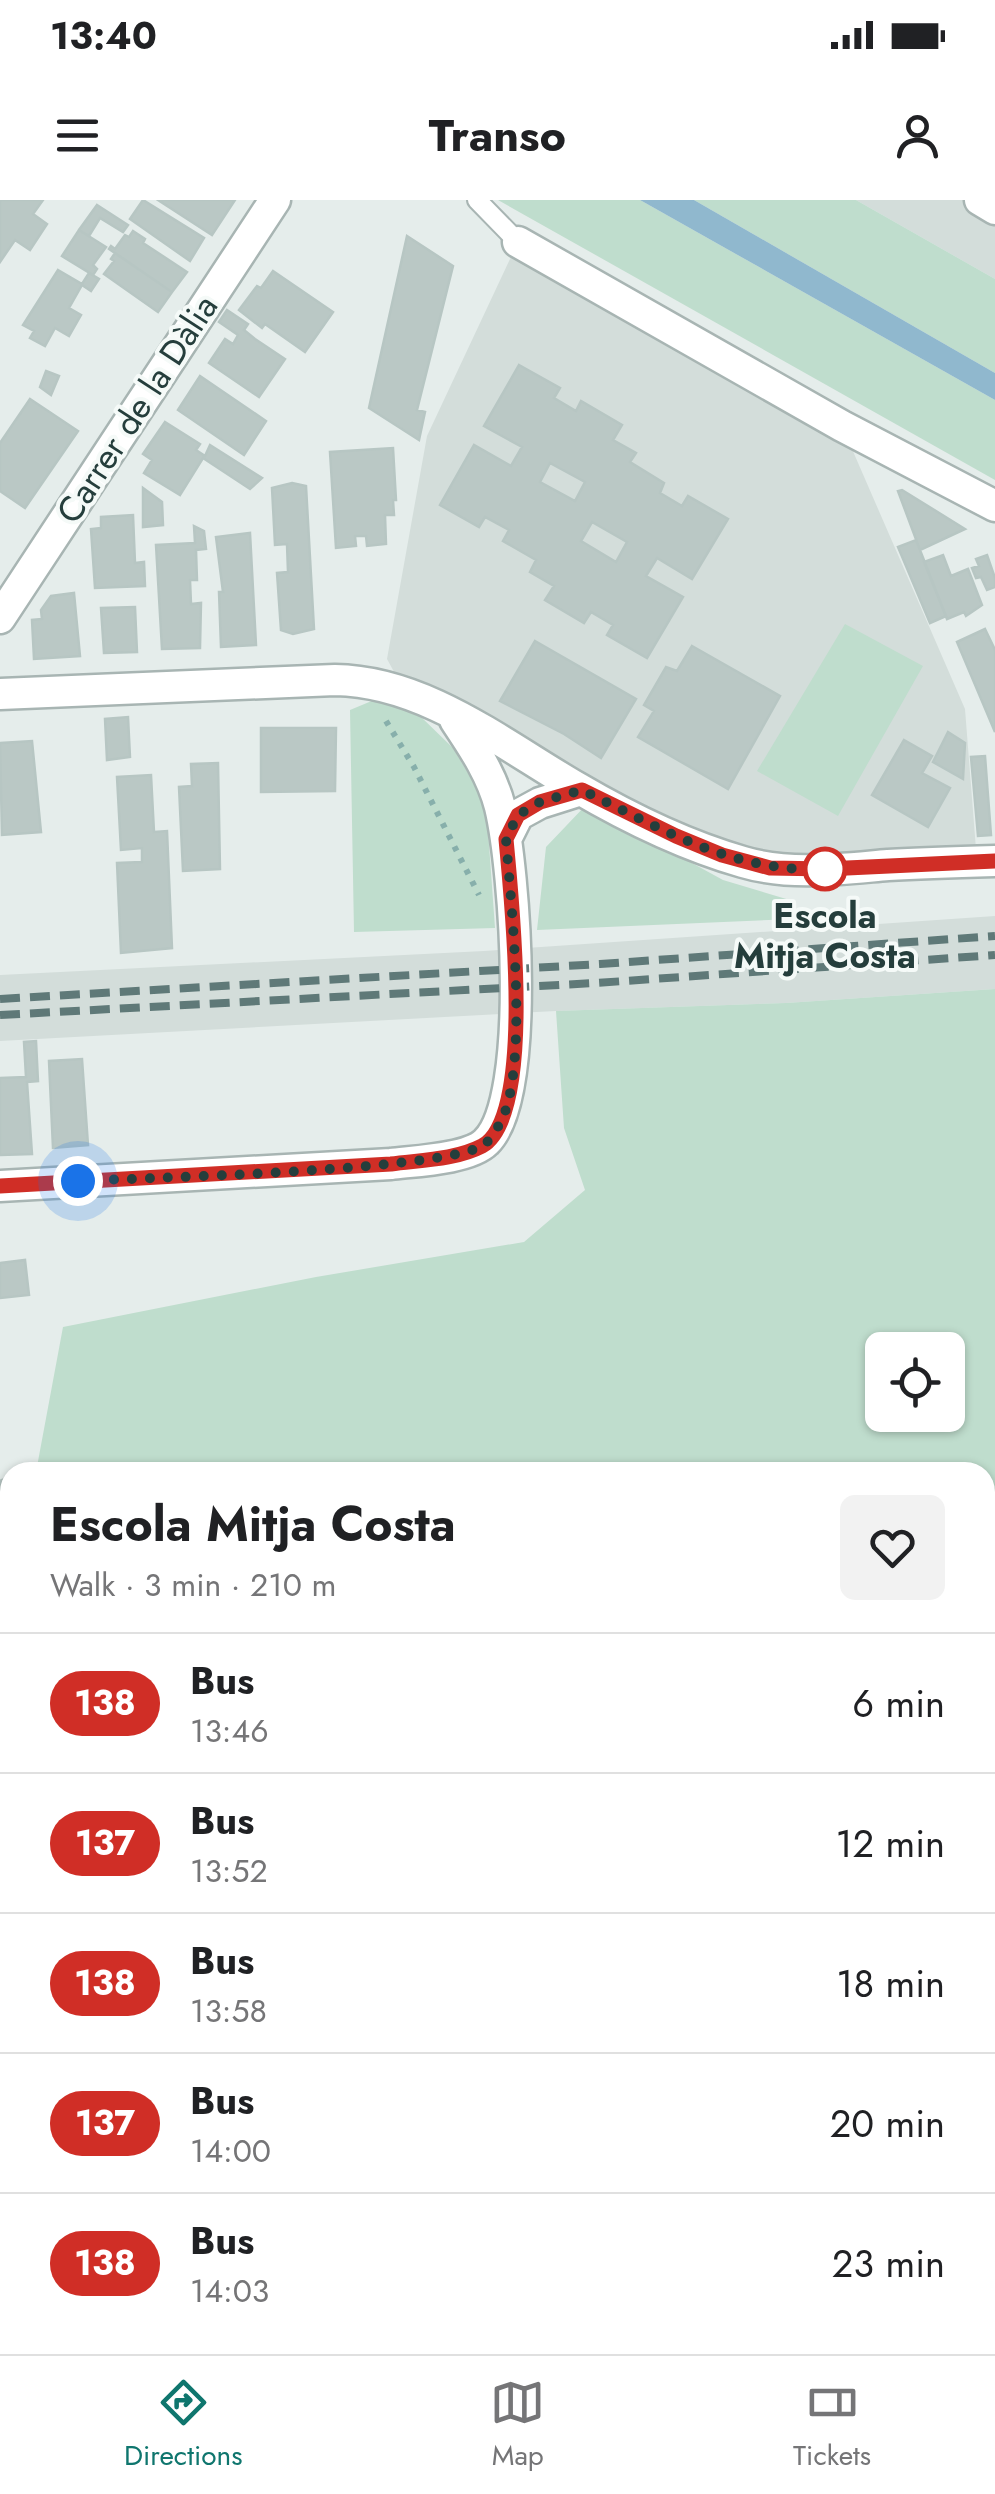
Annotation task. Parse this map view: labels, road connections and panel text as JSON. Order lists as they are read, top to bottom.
{
  "streets": {
    "street": ["Carrer de la Dàlia"]
  },
  "places": ["Escola Mitja Costa"],
  "lines": ["bus line 138"],
  "page": {
    "status": "13:40",
    "header": "Transo",
    "heading": ["Escola Mitja Costa", "Walk · 3 min · 210 m"],
    "list": [
      {
        "mark": "138",
        "name": "Bus",
        "note": "13:46",
        "value": "6 min"
      },
      {
        "mark": "137",
        "name": "Bus",
        "note": "13:52",
        "value": "12 min"
      },
      {
        "mark": "138",
        "name": "Bus",
        "note": "13:58",
        "value": "18 min"
      },
      {
        "mark": "137",
        "name": "Bus",
        "note": "14:00",
        "value": "20 min"
      },
      {
        "mark": "138",
        "name": "Bus",
        "note": "14:03",
        "value": "23 min"
      }
    ],
    "tabs": ["Directions", "Map", "Tickets"]
  }
}
